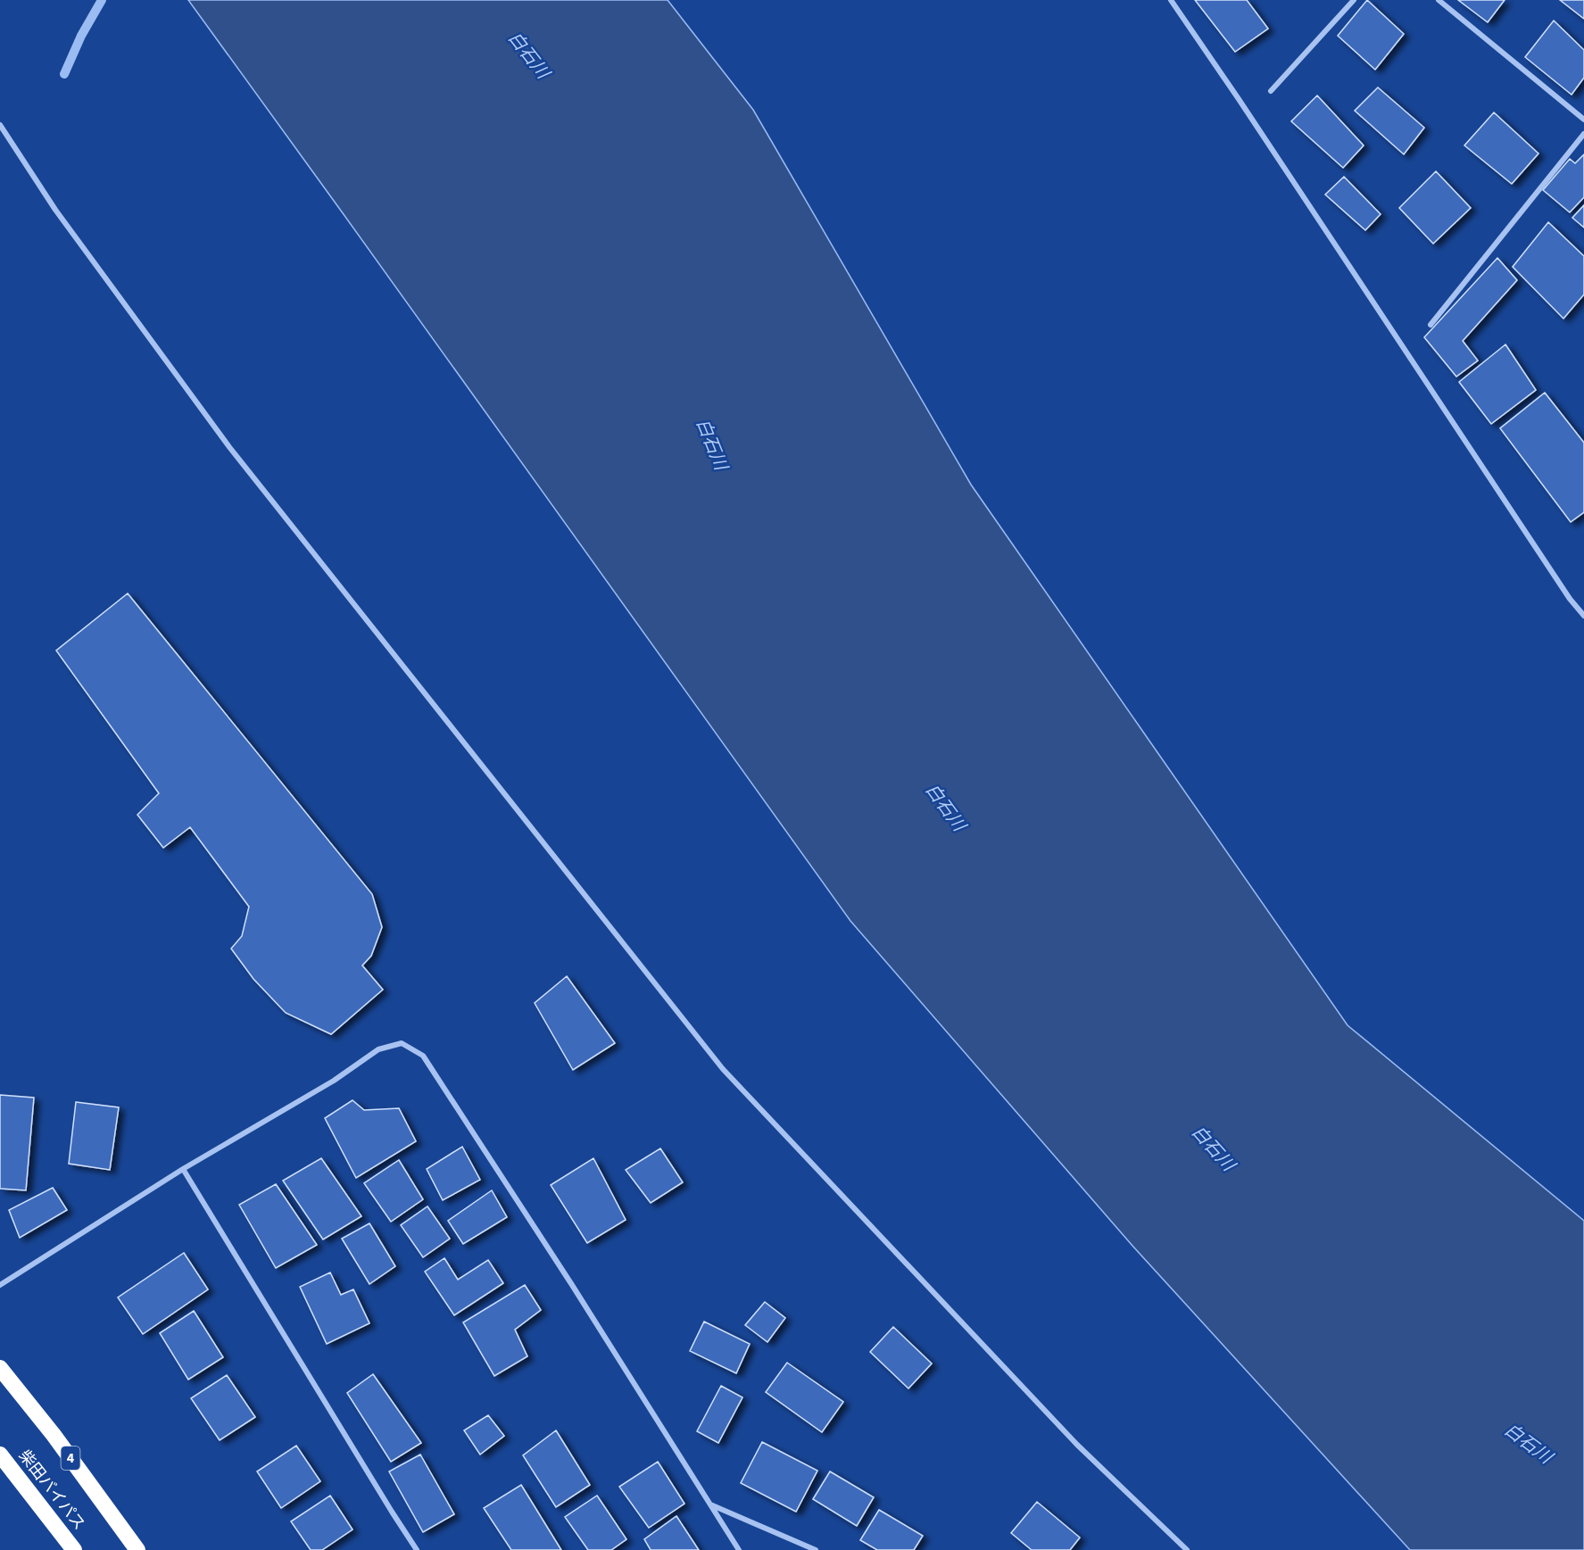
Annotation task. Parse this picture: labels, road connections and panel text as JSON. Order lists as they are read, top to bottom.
{
  "streets": {
    "highway": ["4", "柴田バイパス"]
  },
  "water": ["白石川"]
}
